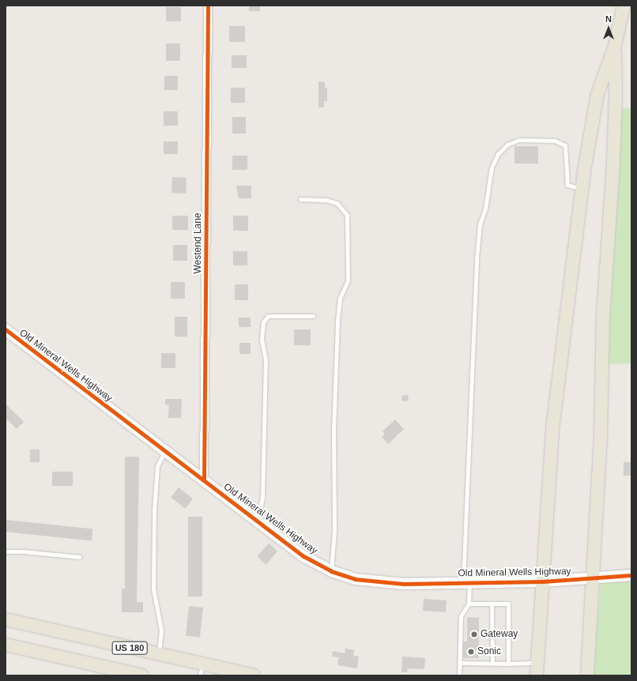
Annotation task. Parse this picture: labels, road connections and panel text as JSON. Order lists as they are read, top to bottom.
{
  "streets": {
    "main road": ["US 180"],
    "street": ["Westend Lane", "Old Mineral Wells Highway"]
  },
  "crossings": [
    ["Westend Lane", "Old Mineral Wells Highway"]
  ],
  "places": ["Gateway", "Sonic"],
  "north": "top"
}
